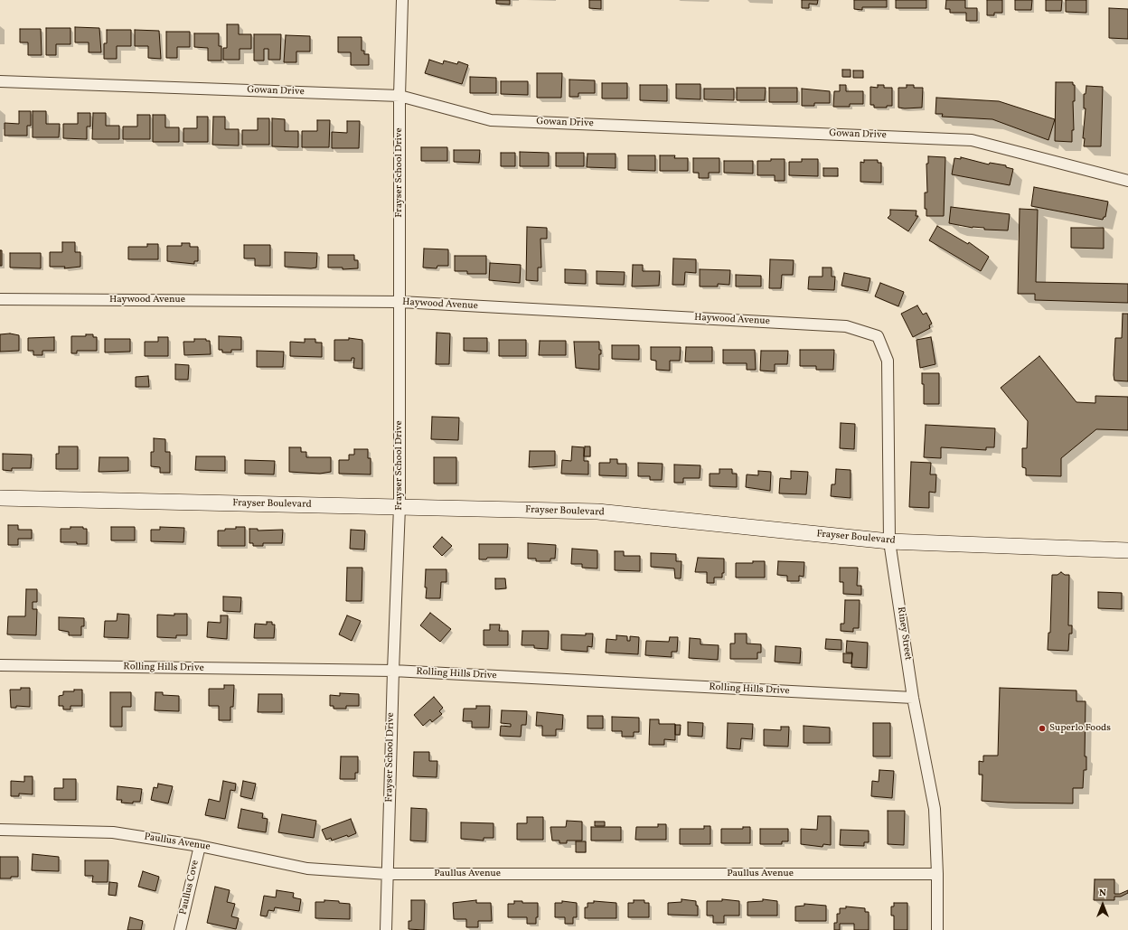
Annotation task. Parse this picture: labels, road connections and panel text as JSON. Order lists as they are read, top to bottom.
{
  "streets": {
    "main road": ["Frayser Boulevard"],
    "street": [
      "Gowan Drive",
      "Frayser School Drive",
      "Haywood Avenue",
      "Riney Street",
      "Rolling Hills Drive",
      "Paullus Avenue",
      "Paullus Cove"
    ]
  },
  "crossings": [
    ["Gowan Drive", "Frayser School Drive"],
    ["Frayser School Drive", "Haywood Avenue"],
    ["Frayser School Drive", "Frayser Boulevard"],
    ["Frayser School Drive", "Rolling Hills Drive"],
    ["Frayser School Drive", "Paullus Avenue"],
    ["Haywood Avenue", "Riney Street"],
    ["Frayser Boulevard", "Riney Street"],
    ["Riney Street", "Rolling Hills Drive"],
    ["Riney Street", "Paullus Avenue"],
    ["Paullus Avenue", "Paullus Cove"]
  ],
  "places": ["Superlo Foods"],
  "north": "top"
}
